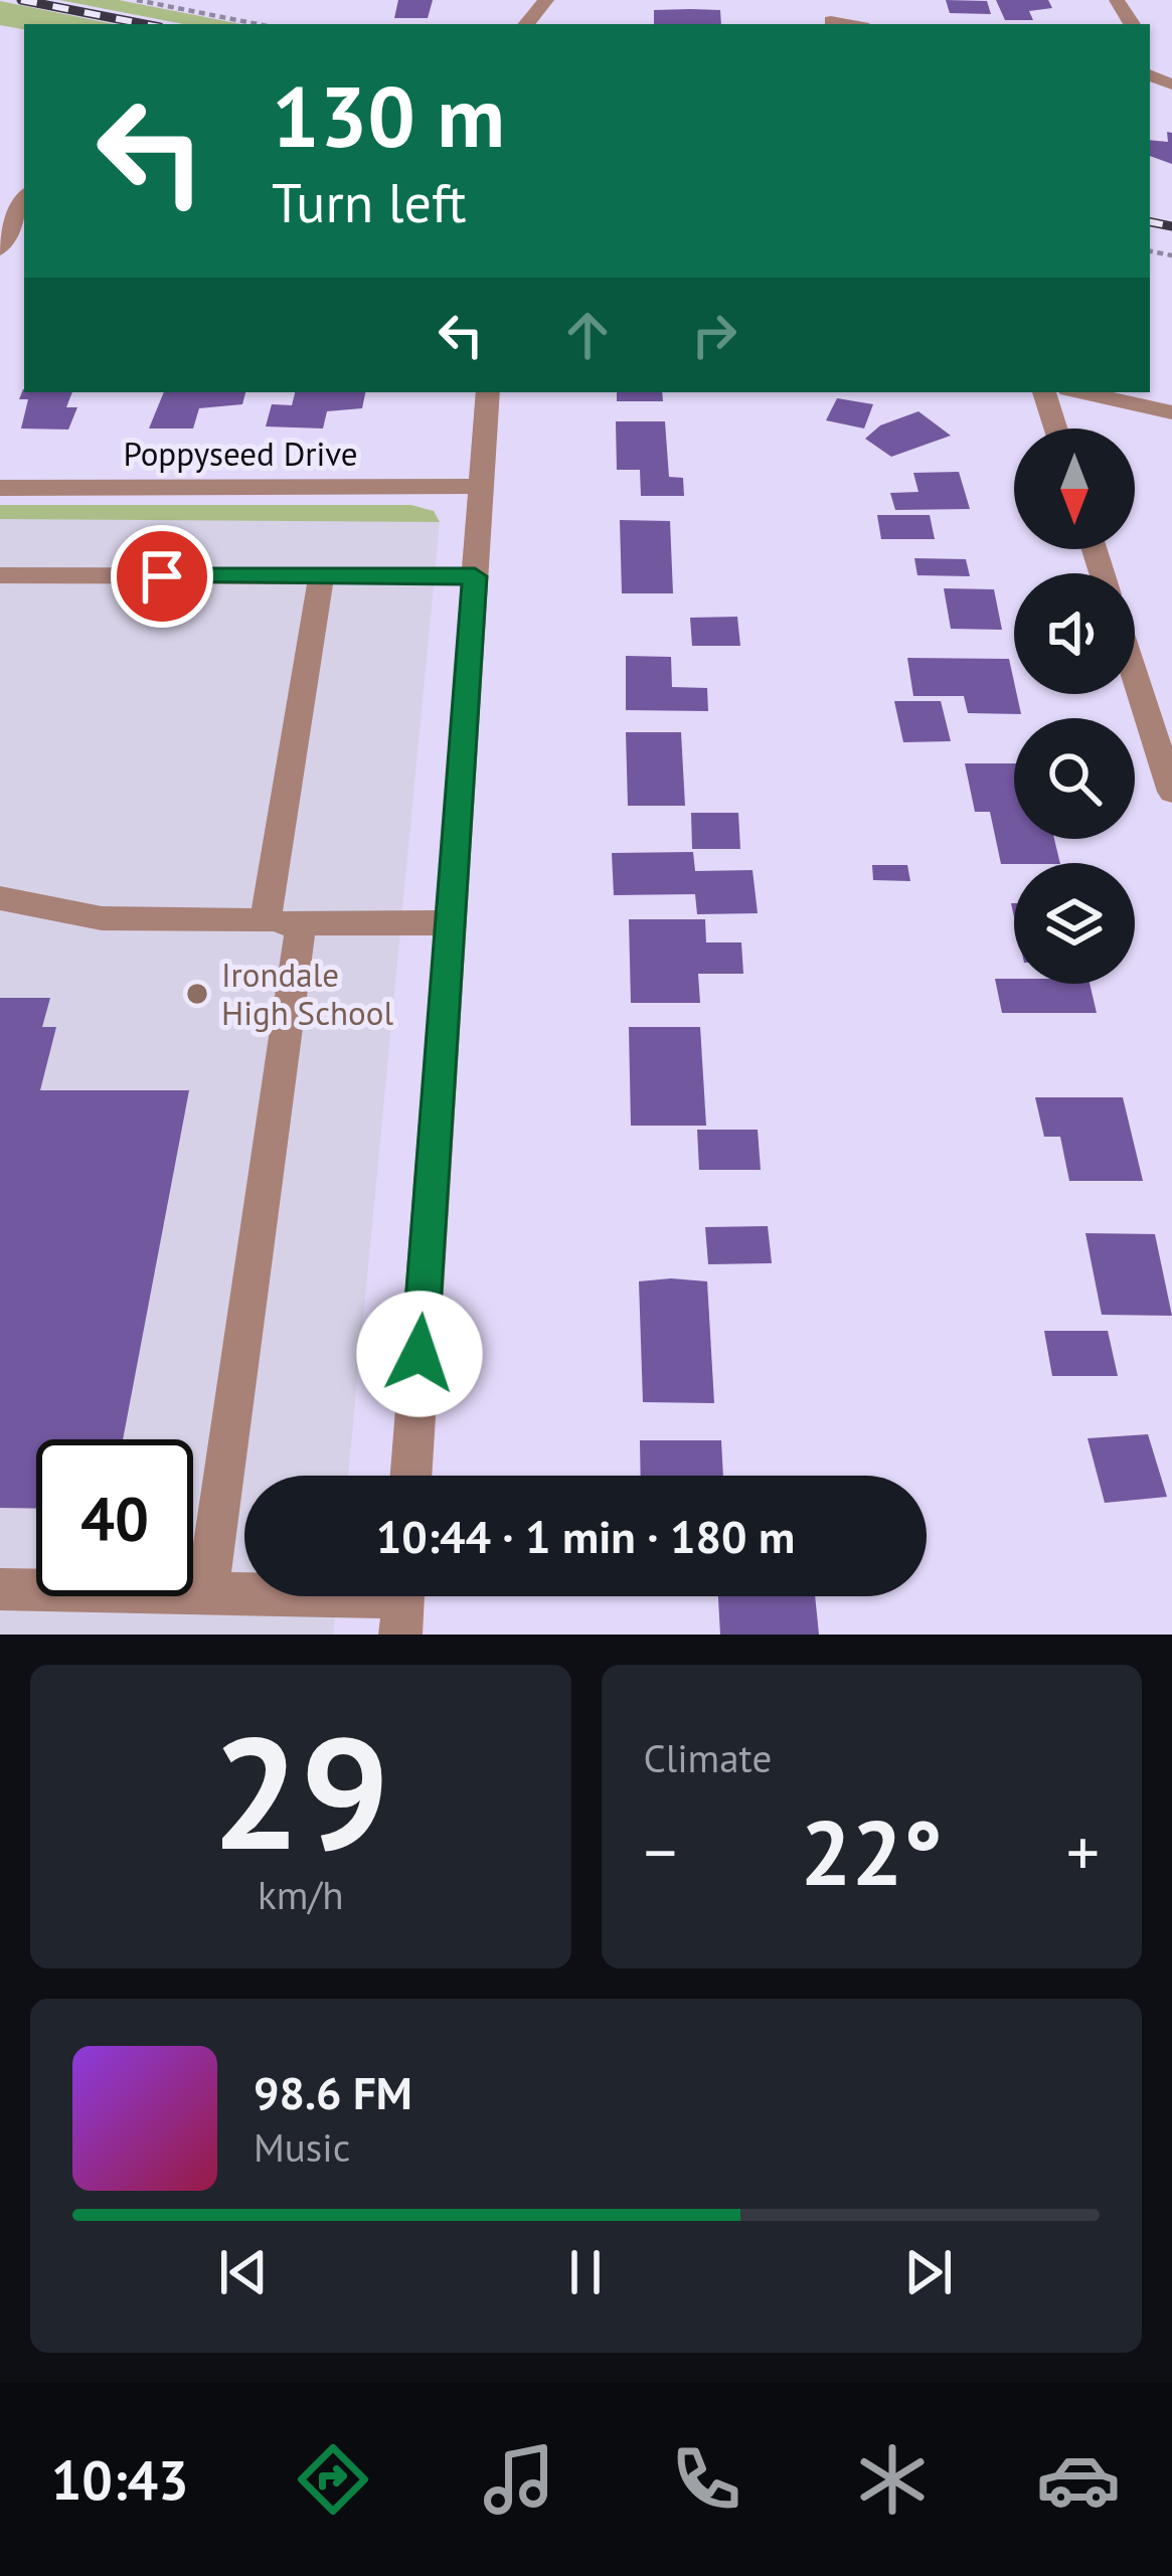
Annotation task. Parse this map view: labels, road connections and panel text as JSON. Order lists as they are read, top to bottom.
{
  "streets": {
    "street": ["Poppyseed Drive"]
  },
  "places": ["Irondale High School"],
  "north": "bottom",
  "page": {
    "turn": ["130 m", "Turn left"],
    "limit": "40",
    "trip": "10:44 · 1 min · 180 m",
    "tile": [
      ["29", "km/h"],
      "Climate"
    ],
    "heat": ["−", "22°", "+"],
    "song": ["98.6 FM", "Music"],
    "tabs": "10:43"
  }
}
